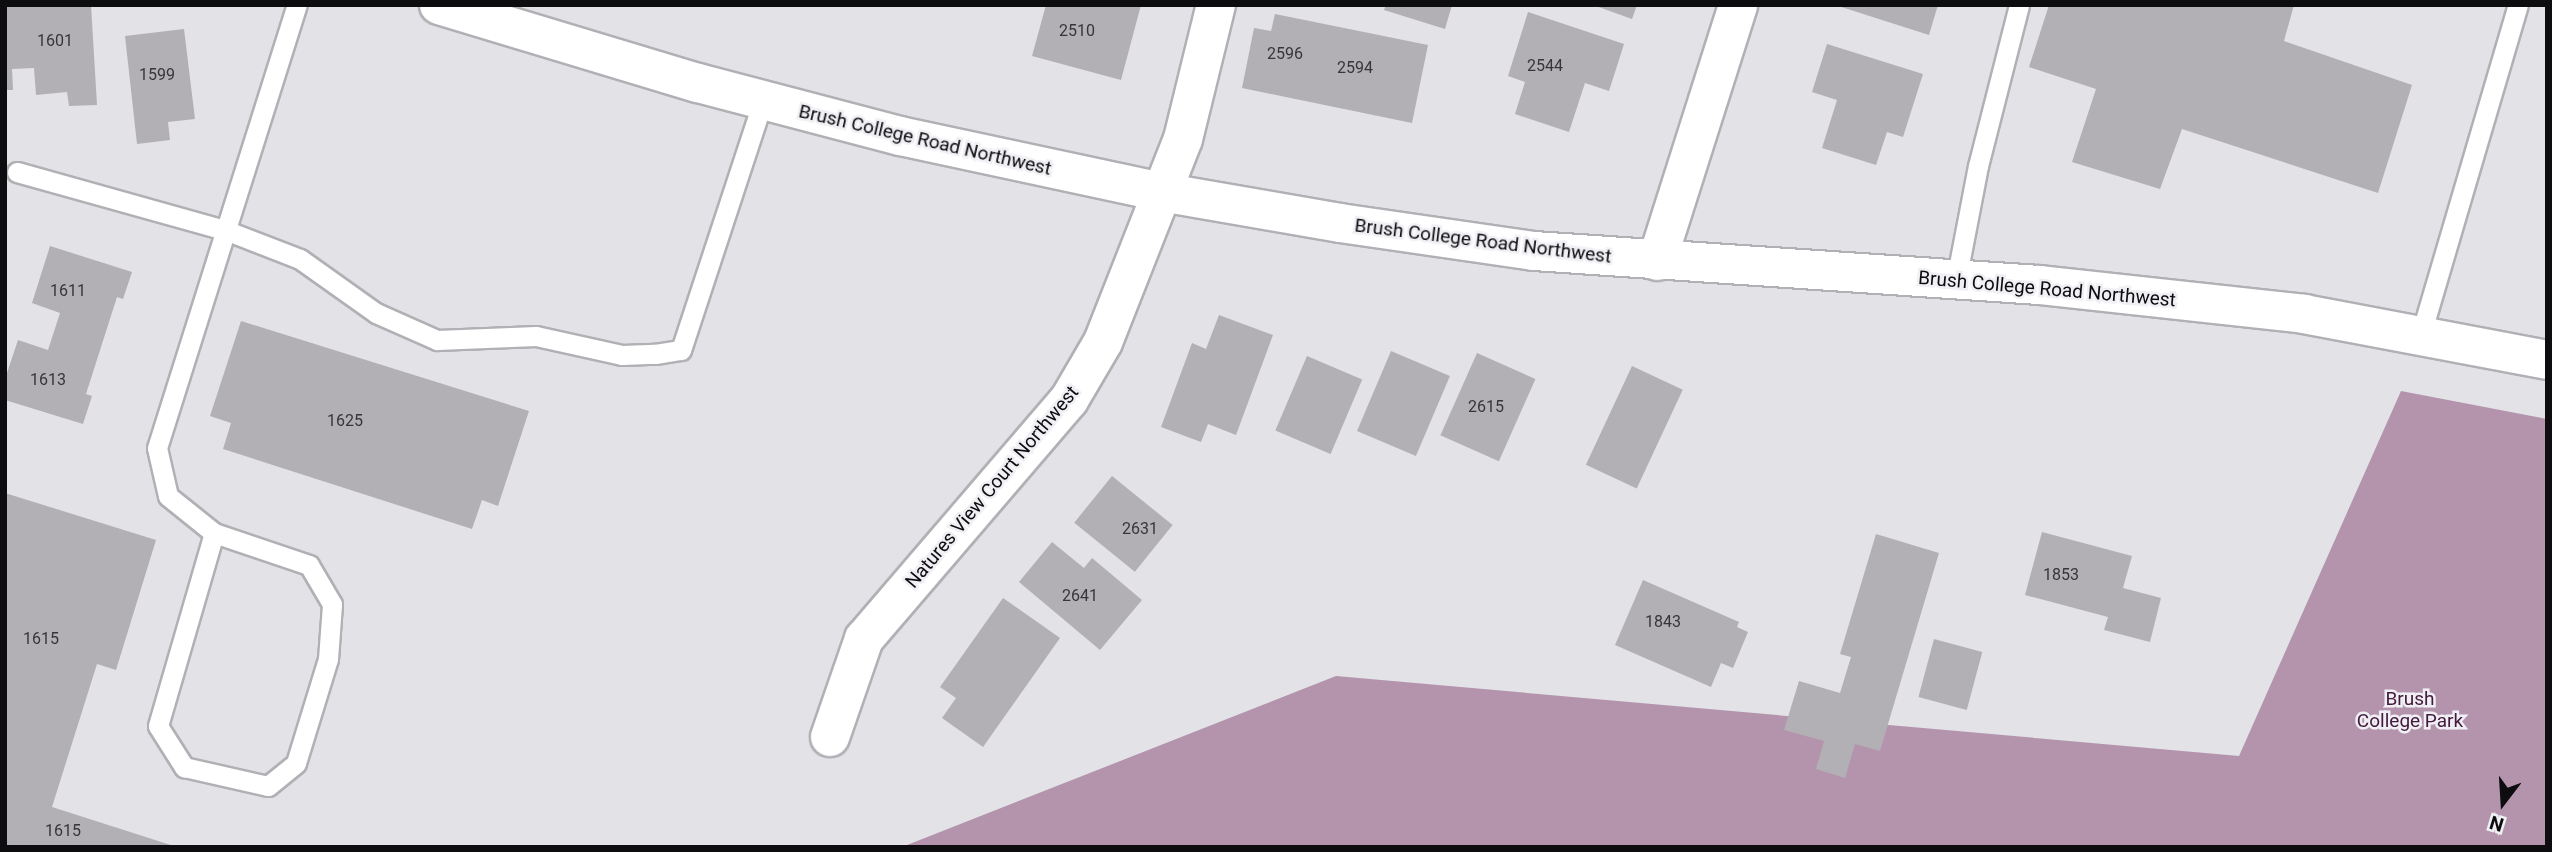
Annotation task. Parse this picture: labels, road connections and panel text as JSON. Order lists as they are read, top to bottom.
{
  "streets": {
    "street": ["Brush College Road Northwest", "Natures View Court Northwest"]
  },
  "crossings": [
    ["Brush College Road Northwest", "Natures View Court Northwest"]
  ],
  "parks": ["Brush College Park"],
  "house_numbers": [
    "2510",
    "1601",
    "2596",
    "2544",
    "2594",
    "1599",
    "1611",
    "1613",
    "2615",
    "1625",
    "2631",
    "1853",
    "2641",
    "1843",
    "1615",
    "1615"
  ],
  "north": "bottom"
}
